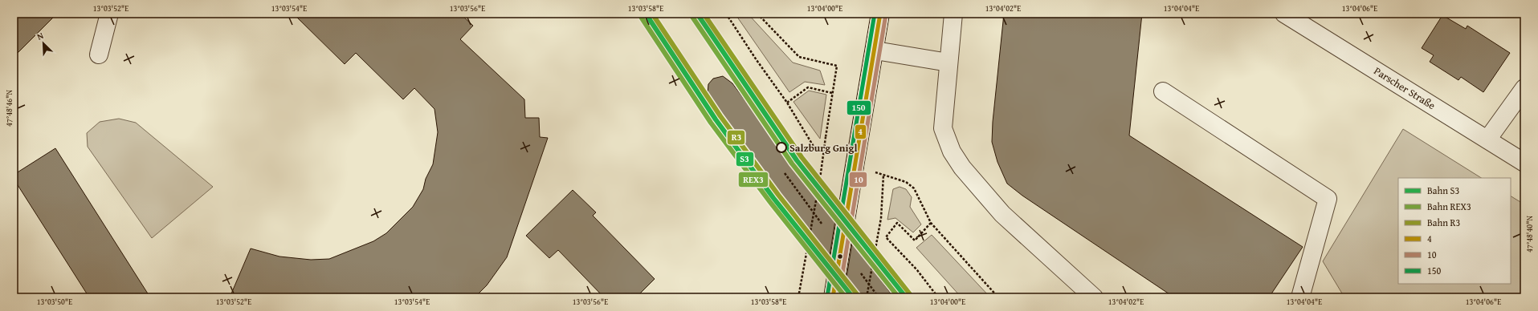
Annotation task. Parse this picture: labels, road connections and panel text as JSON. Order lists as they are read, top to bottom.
{
  "streets": {
    "street": ["Parscher Straße"]
  },
  "places": ["Salzburg Gnigl"],
  "lines": [
    "rail line S3",
    "rail line R3",
    "transit line 4",
    "transit line 150",
    "transit line 10",
    "rail line REX3"
  ],
  "legend": [
    "Bahn S3",
    "Bahn REX3",
    "Bahn R3",
    "4",
    "10",
    "150"
  ],
  "north": "top left",
  "coordinates": [
    "13°03'52\"E",
    "13°03'54\"E",
    "13°03'56\"E",
    "13°03'58\"E",
    "13°04'00\"E",
    "13°04'02\"E",
    "13°04'04\"E",
    "13°04'06\"E",
    "47°48'46\"N",
    "47°48'40\"N",
    "13°03'50\"E"
  ]
}
